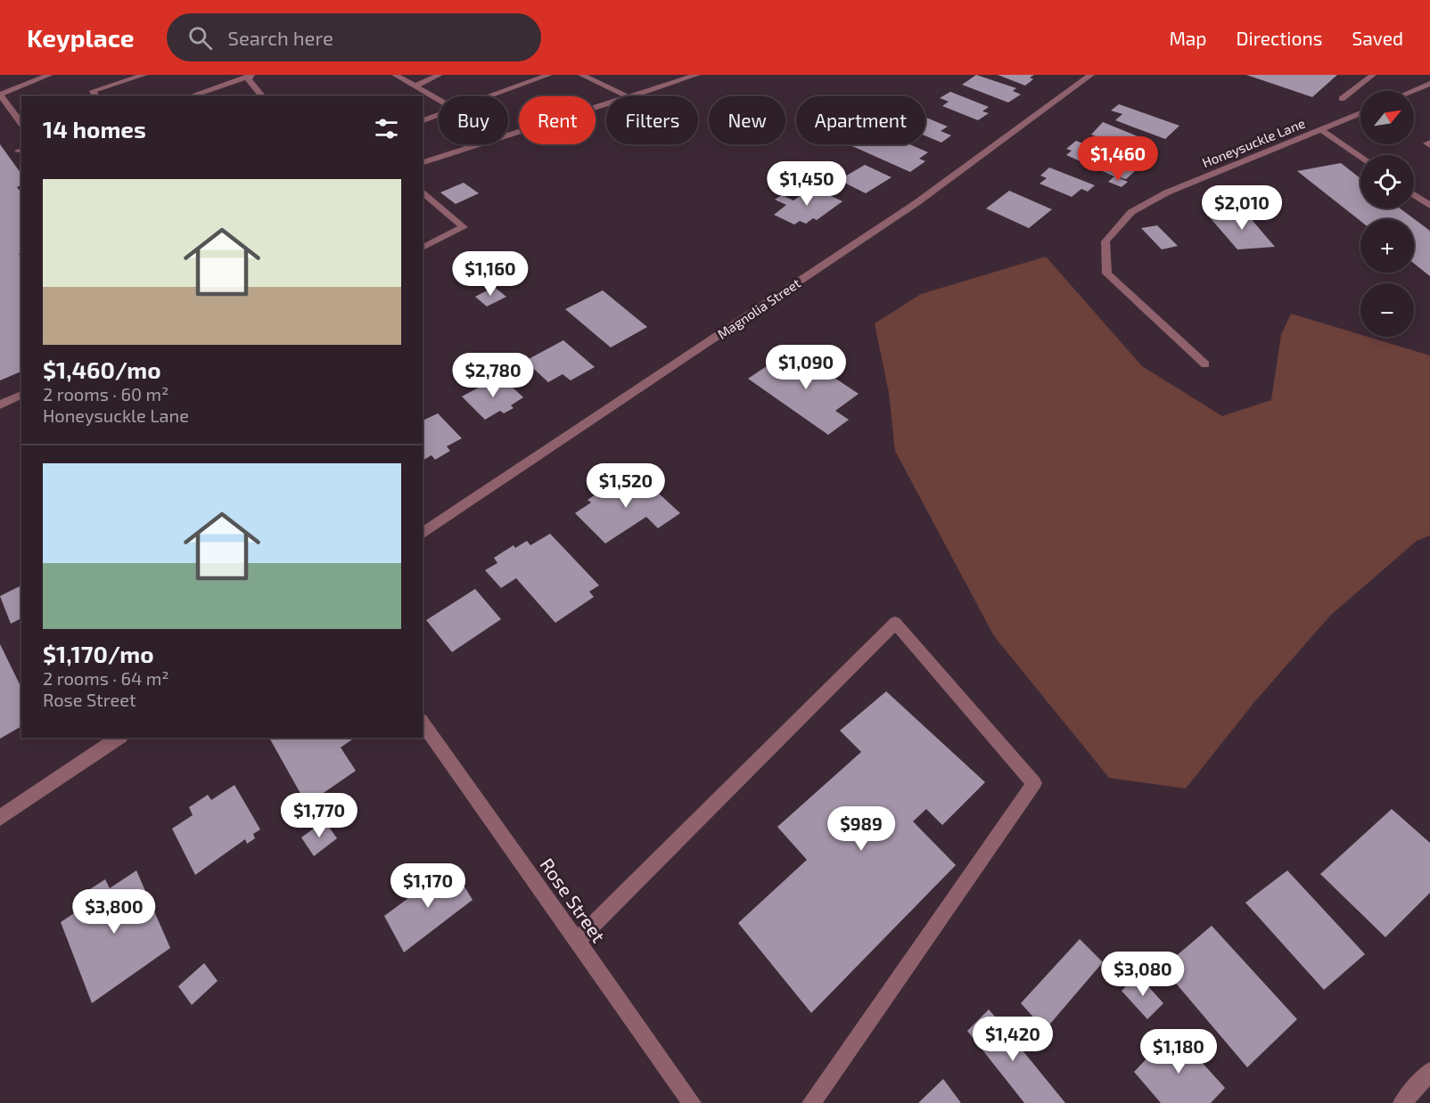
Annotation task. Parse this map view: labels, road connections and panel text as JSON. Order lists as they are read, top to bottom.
{
  "streets": {
    "street": ["Honeysuckle Lane", "Magnolia Street", "Rose Street"]
  },
  "north": "top right",
  "page": {
    "header": "Keyplace",
    "search": "Search here",
    "nav": ["Map", "Directions", "Saved"],
    "map_buttons": ["+", "−"],
    "chip": [
      "Buy",
      "Rent",
      "Filters",
      "New",
      "Apartment"
    ],
    "heading": "14 homes",
    "price": [
      "$1,460",
      "$1,450",
      "$2,010",
      "$1,160",
      "$1,090",
      "$2,780",
      "$1,520",
      "$1,770",
      "$989",
      "$1,170",
      "$3,800",
      "$3,080",
      "$1,420",
      "$1,180"
    ],
    "list": [
      {
        "name": "$1,460/mo",
        "note": "2 rooms · 60 m² · Honeysuckle Lane"
      },
      {
        "name": "$1,170/mo",
        "note": "2 rooms · 64 m² · Rose Street"
      }
    ]
  }
}
